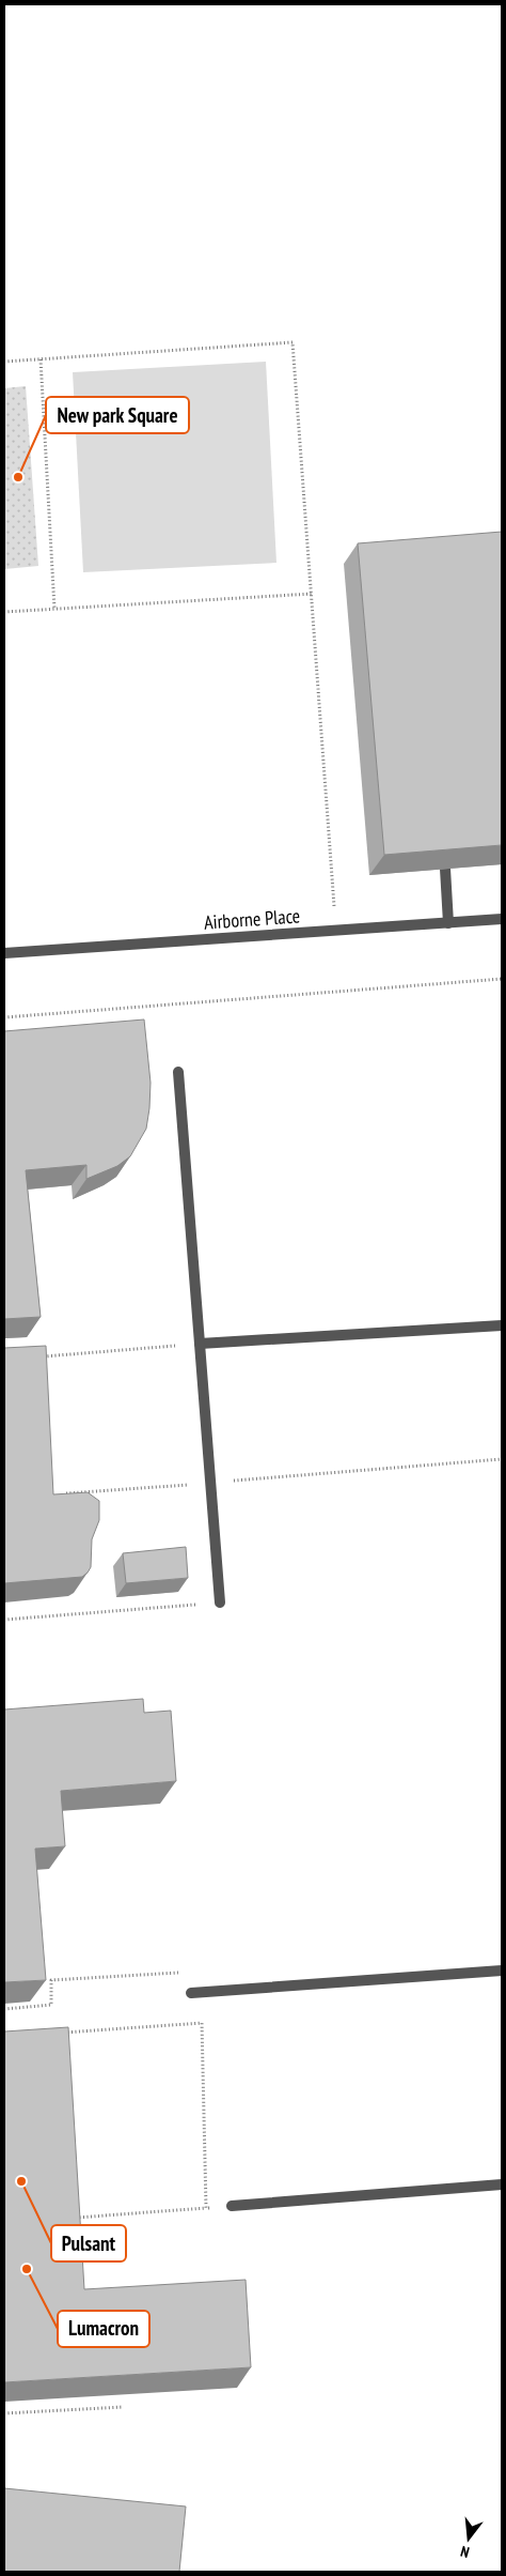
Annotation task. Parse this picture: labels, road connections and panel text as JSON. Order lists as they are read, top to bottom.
{
  "streets": {
    "street": ["Airborne Place"]
  },
  "places": ["New park Square", "Pulsant", "Lumacron"],
  "north": "bottom"
}
